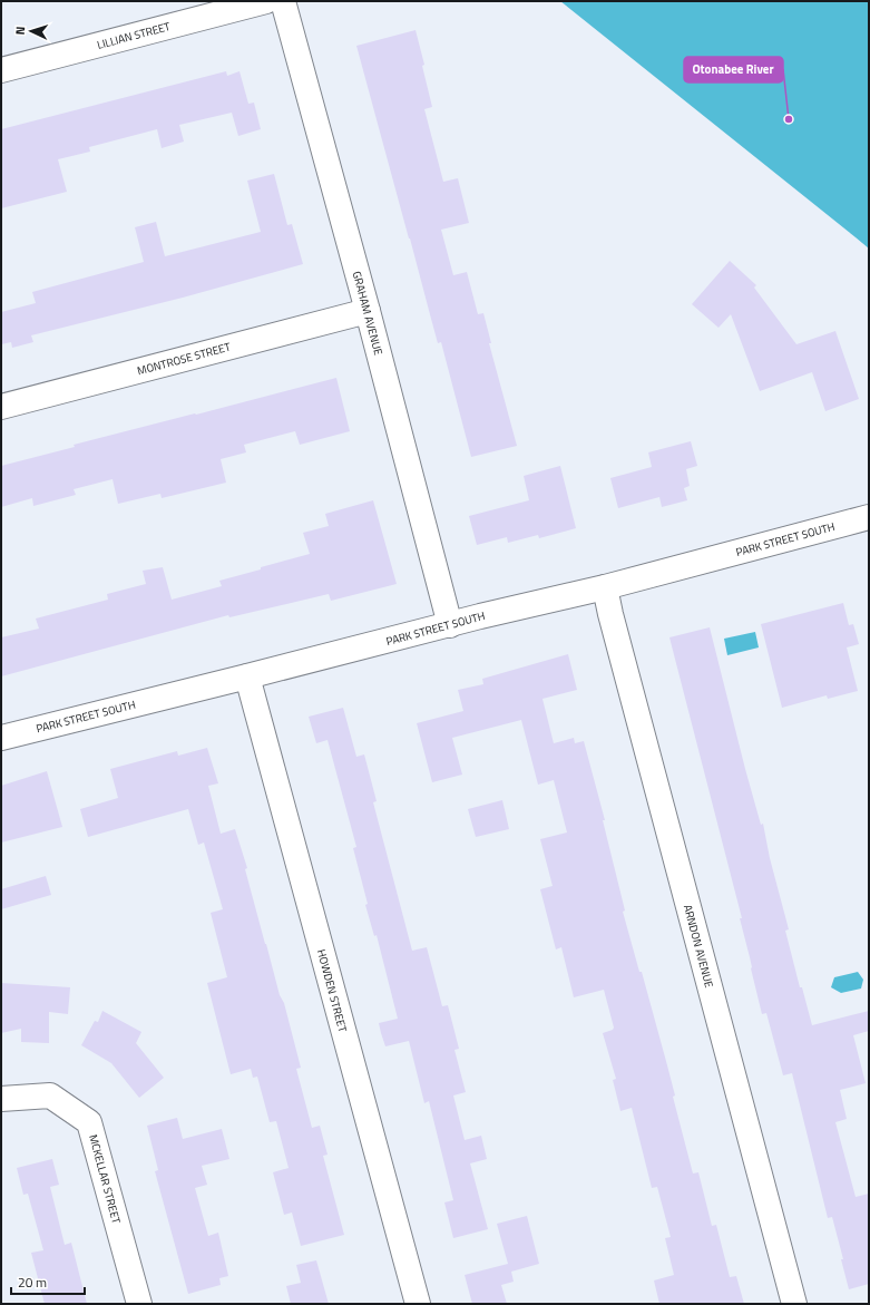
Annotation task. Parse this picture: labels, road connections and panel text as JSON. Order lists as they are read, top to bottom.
{
  "streets": {
    "street": [
      "LILLIAN STREET",
      "GRAHAM AVENUE",
      "MONTROSE STREET",
      "PARK STREET SOUTH",
      "ARNDON AVENUE",
      "HOWDEN STREET",
      "MCKELLAR STREET"
    ]
  },
  "crossings": [
    ["GRAHAM AVENUE", "MONTROSE STREET"],
    ["GRAHAM AVENUE", "PARK STREET SOUTH"],
    ["PARK STREET SOUTH", "ARNDON AVENUE"],
    ["PARK STREET SOUTH", "HOWDEN STREET"]
  ],
  "places": ["Otonabee River"],
  "scale_bar": "20 m",
  "north": "left"
}
